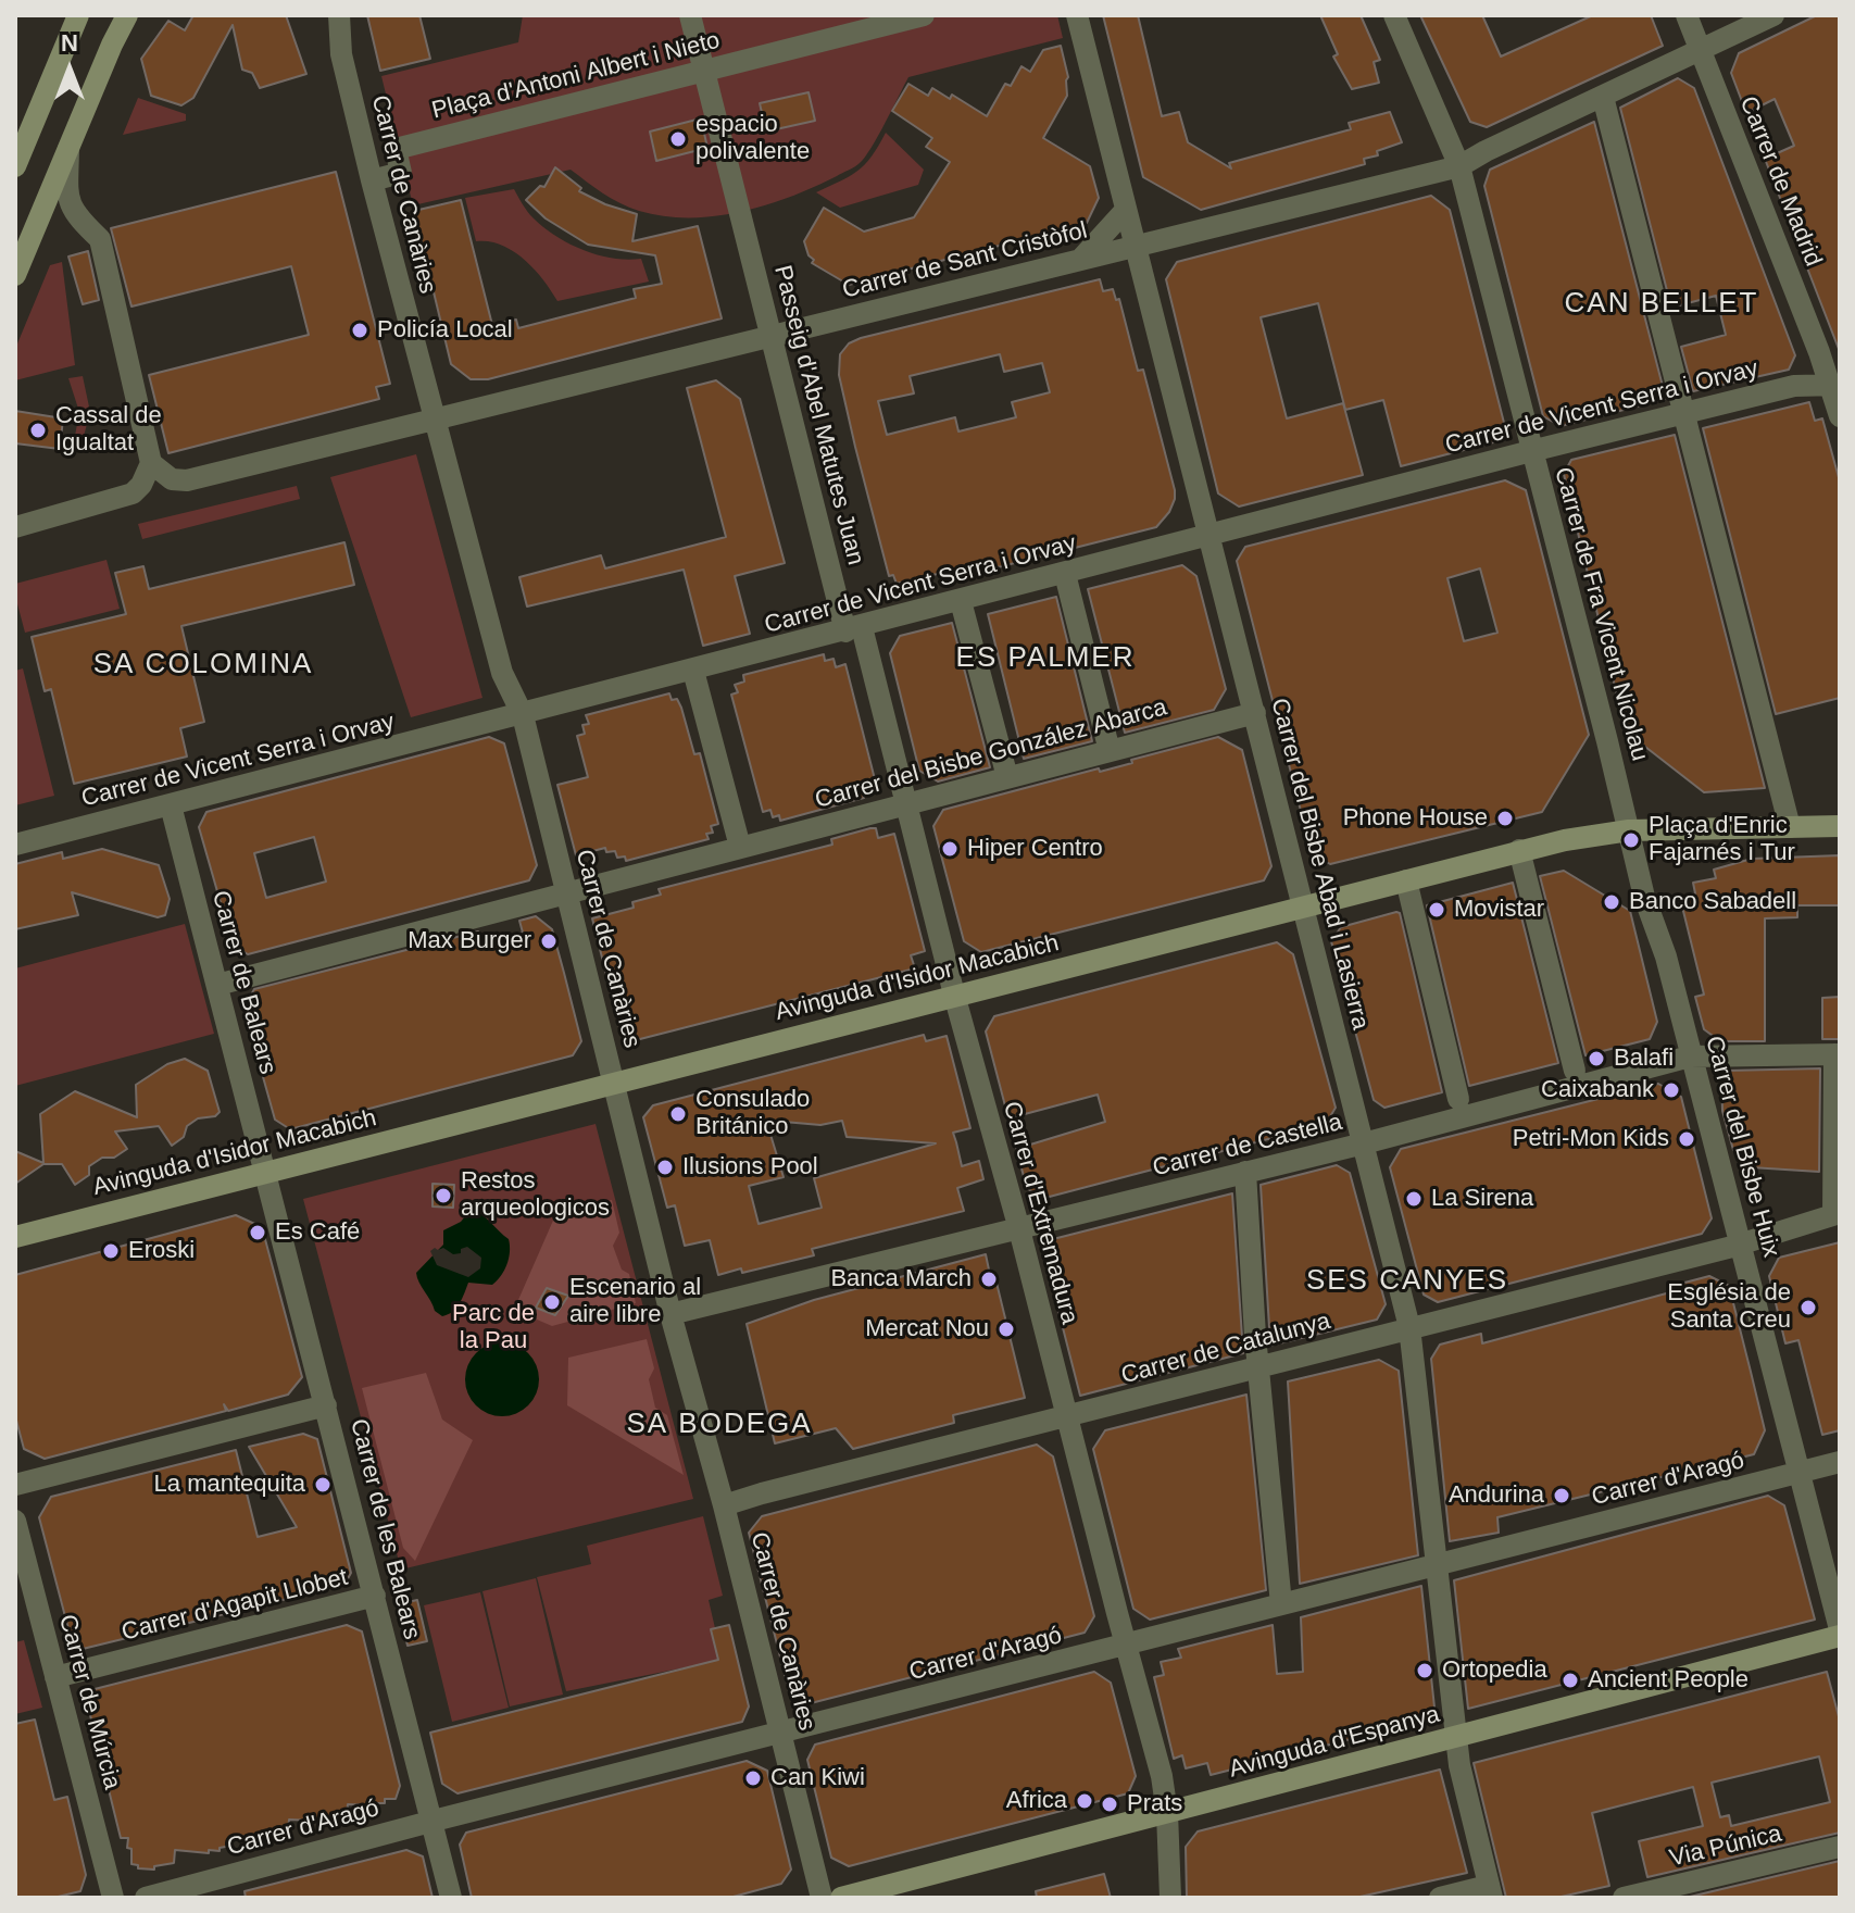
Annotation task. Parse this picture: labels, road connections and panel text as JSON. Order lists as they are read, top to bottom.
{
  "streets": {
    "street": [
      "Plaça d'Antoni Albert i Nieto",
      "Carrer de Madrid",
      "Carrer de Canàries",
      "Carrer de Sant Cristòfol",
      "Carrer de Vicent Serra i Orvay",
      "Passeig d'Abel Matutes Juan",
      "Carrer de Fra Vicent Nicolau",
      "Carrer del Bisbe González Abarca",
      "Carrer del Bisbe Abad i Lasierra",
      "Avinguda d'Isidor Macabich",
      "Carrer de Balears",
      "Carrer de Castella",
      "Carrer del Bisbe Huix",
      "Carrer d'Extremadura",
      "Carrer de Catalunya",
      "Carrer d'Aragó",
      "Carrer de les Balears",
      "Carrer d'Agapit Llobet",
      "Carrer de Múrcia",
      "Avinguda d'Espanya",
      "Via Púnica"
    ]
  },
  "crossings": [
    ["Plaça d'Antoni Albert i Nieto", "Carrer de Canàries"],
    ["Plaça d'Antoni Albert i Nieto", "Passeig d'Abel Matutes Juan"],
    ["Carrer de Madrid", "Carrer de Sant Cristòfol"],
    ["Carrer de Madrid", "Carrer de Vicent Serra i Orvay"],
    ["Carrer de Canàries", "Carrer de Sant Cristòfol"],
    ["Carrer de Canàries", "Carrer de Vicent Serra i Orvay"],
    ["Carrer de Canàries", "Carrer del Bisbe González Abarca"],
    ["Carrer de Canàries", "Avinguda d'Isidor Macabich"],
    ["Carrer de Canàries", "Carrer de Castella"],
    ["Carrer de Canàries", "Carrer de Catalunya"],
    ["Carrer de Canàries", "Carrer d'Aragó"],
    ["Carrer de Sant Cristòfol", "Passeig d'Abel Matutes Juan"],
    ["Carrer de Sant Cristòfol", "Carrer de Fra Vicent Nicolau"],
    ["Carrer de Sant Cristòfol", "Carrer del Bisbe Abad i Lasierra"],
    ["Carrer de Vicent Serra i Orvay", "Passeig d'Abel Matutes Juan"],
    ["Carrer de Vicent Serra i Orvay", "Carrer de Fra Vicent Nicolau"],
    ["Carrer de Vicent Serra i Orvay", "Carrer del Bisbe Abad i Lasierra"],
    ["Carrer de Vicent Serra i Orvay", "Carrer de Balears"],
    ["Carrer de Vicent Serra i Orvay", "Carrer d'Extremadura"],
    ["Passeig d'Abel Matutes Juan", "Carrer d'Extremadura"],
    ["Carrer de Fra Vicent Nicolau", "Avinguda d'Isidor Macabich"],
    ["Carrer de Fra Vicent Nicolau", "Carrer del Bisbe Huix"],
    ["Carrer del Bisbe González Abarca", "Carrer del Bisbe Abad i Lasierra"],
    ["Carrer del Bisbe González Abarca", "Carrer de Balears"],
    ["Carrer del Bisbe González Abarca", "Carrer d'Extremadura"],
    ["Carrer del Bisbe Abad i Lasierra", "Avinguda d'Isidor Macabich"],
    ["Carrer del Bisbe Abad i Lasierra", "Carrer de Castella"],
    ["Carrer del Bisbe Abad i Lasierra", "Carrer de Catalunya"],
    ["Carrer del Bisbe Abad i Lasierra", "Carrer d'Aragó"],
    ["Carrer del Bisbe Abad i Lasierra", "Avinguda d'Espanya"],
    ["Avinguda d'Isidor Macabich", "Carrer de Balears"],
    ["Avinguda d'Isidor Macabich", "Carrer del Bisbe Huix"],
    ["Avinguda d'Isidor Macabich", "Carrer d'Extremadura"],
    ["Avinguda d'Isidor Macabich", "Carrer de les Balears"],
    ["Carrer de Balears", "Carrer de les Balears"],
    ["Carrer de Castella", "Carrer del Bisbe Huix"],
    ["Carrer de Castella", "Carrer d'Extremadura"],
    ["Carrer del Bisbe Huix", "Carrer de Catalunya"],
    ["Carrer del Bisbe Huix", "Carrer d'Aragó"],
    ["Carrer d'Extremadura", "Carrer de Catalunya"],
    ["Carrer d'Extremadura", "Carrer d'Aragó"],
    ["Carrer d'Extremadura", "Avinguda d'Espanya"],
    ["Carrer d'Aragó", "Carrer de les Balears"],
    ["Carrer de les Balears", "Carrer d'Agapit Llobet"],
    ["Carrer d'Agapit Llobet", "Carrer de Múrcia"]
  ],
  "districts": [
    "CAN BELLET",
    "ES PALMER",
    "SA COLOMINA",
    "SES CANYES",
    "SA BODEGA"
  ],
  "parks": ["Parc de la Pau"],
  "places": [
    "espacio polivalente",
    "Policía Local",
    "Cassal de Igualtat",
    "Phone House",
    "Plaça d'Enric Fajarnés i Tur",
    "Hiper Centro",
    "Banco Sabadell",
    "Movistar",
    "Max Burger",
    "Balafi",
    "Caixabank",
    "Consulado Británico",
    "Petri-Mon Kids",
    "Ilusions Pool",
    "Restos arqueologicos",
    "La Sirena",
    "Es Café",
    "Eroski",
    "Banca March",
    "Escenario al aire libre",
    "Església de Santa Creu",
    "Mercat Nou",
    "La mantequita",
    "Andurina",
    "Ortopedia",
    "Ancient People",
    "Can Kiwi",
    "Africa",
    "Prats"
  ],
  "north": "top"
}
